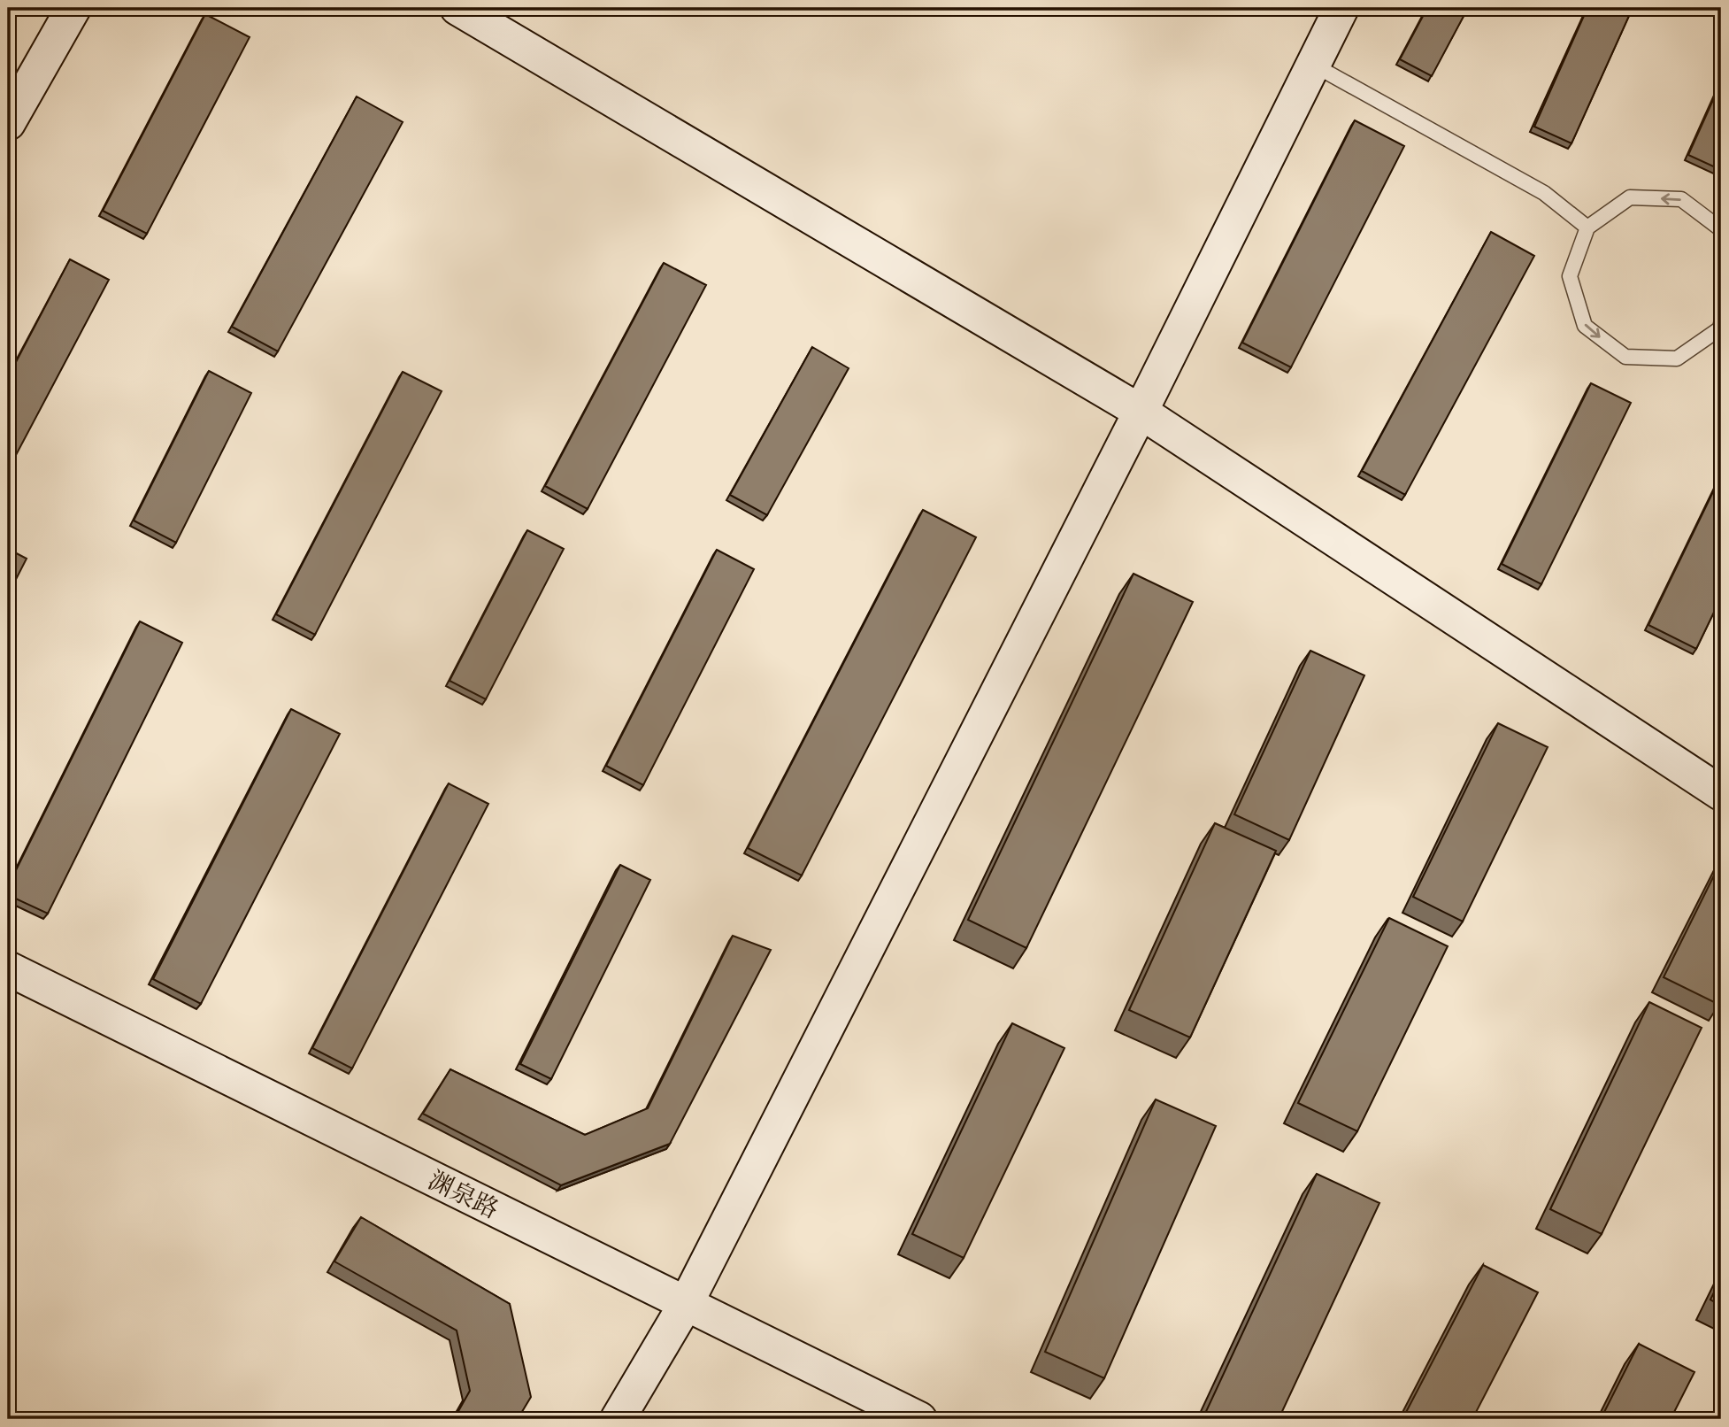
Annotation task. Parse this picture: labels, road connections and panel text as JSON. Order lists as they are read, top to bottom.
{
  "streets": {
    "street": ["渊泉路"]
  }
}
